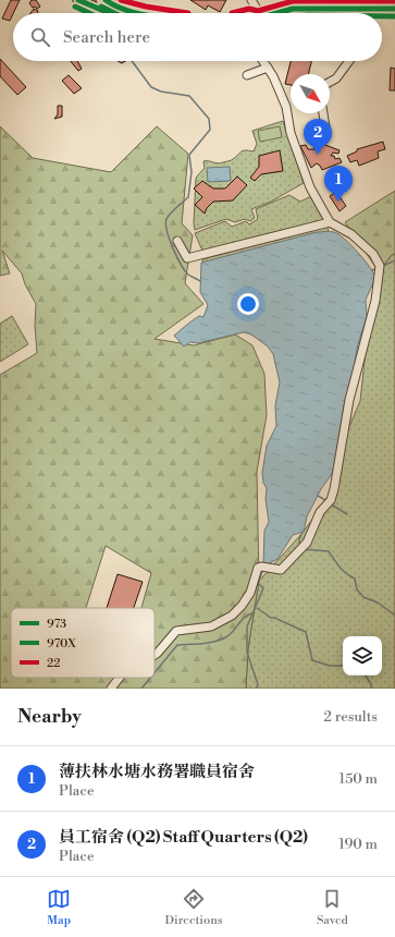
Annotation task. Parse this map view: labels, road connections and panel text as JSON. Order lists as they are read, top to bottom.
{
  "lines": ["transit line 973", "transit line 22", "transit line 970X"],
  "legend": ["973", "970X", "22"],
  "north": "bottom right",
  "page": {
    "search": "Search here",
    "pins": ["2", "1"],
    "heading": ["Nearby", "2 results"],
    "list": [
      {
        "mark": "1",
        "name": "薄扶林水塘水務署職員宿舍",
        "note": "Place",
        "value": "150 m"
      },
      {
        "mark": "2",
        "name": "員工宿舍 (Q2) Staff Quarters (Q2)",
        "note": "Place",
        "value": "190 m"
      }
    ],
    "nav": ["Map", "Directions", "Saved"]
  }
}
